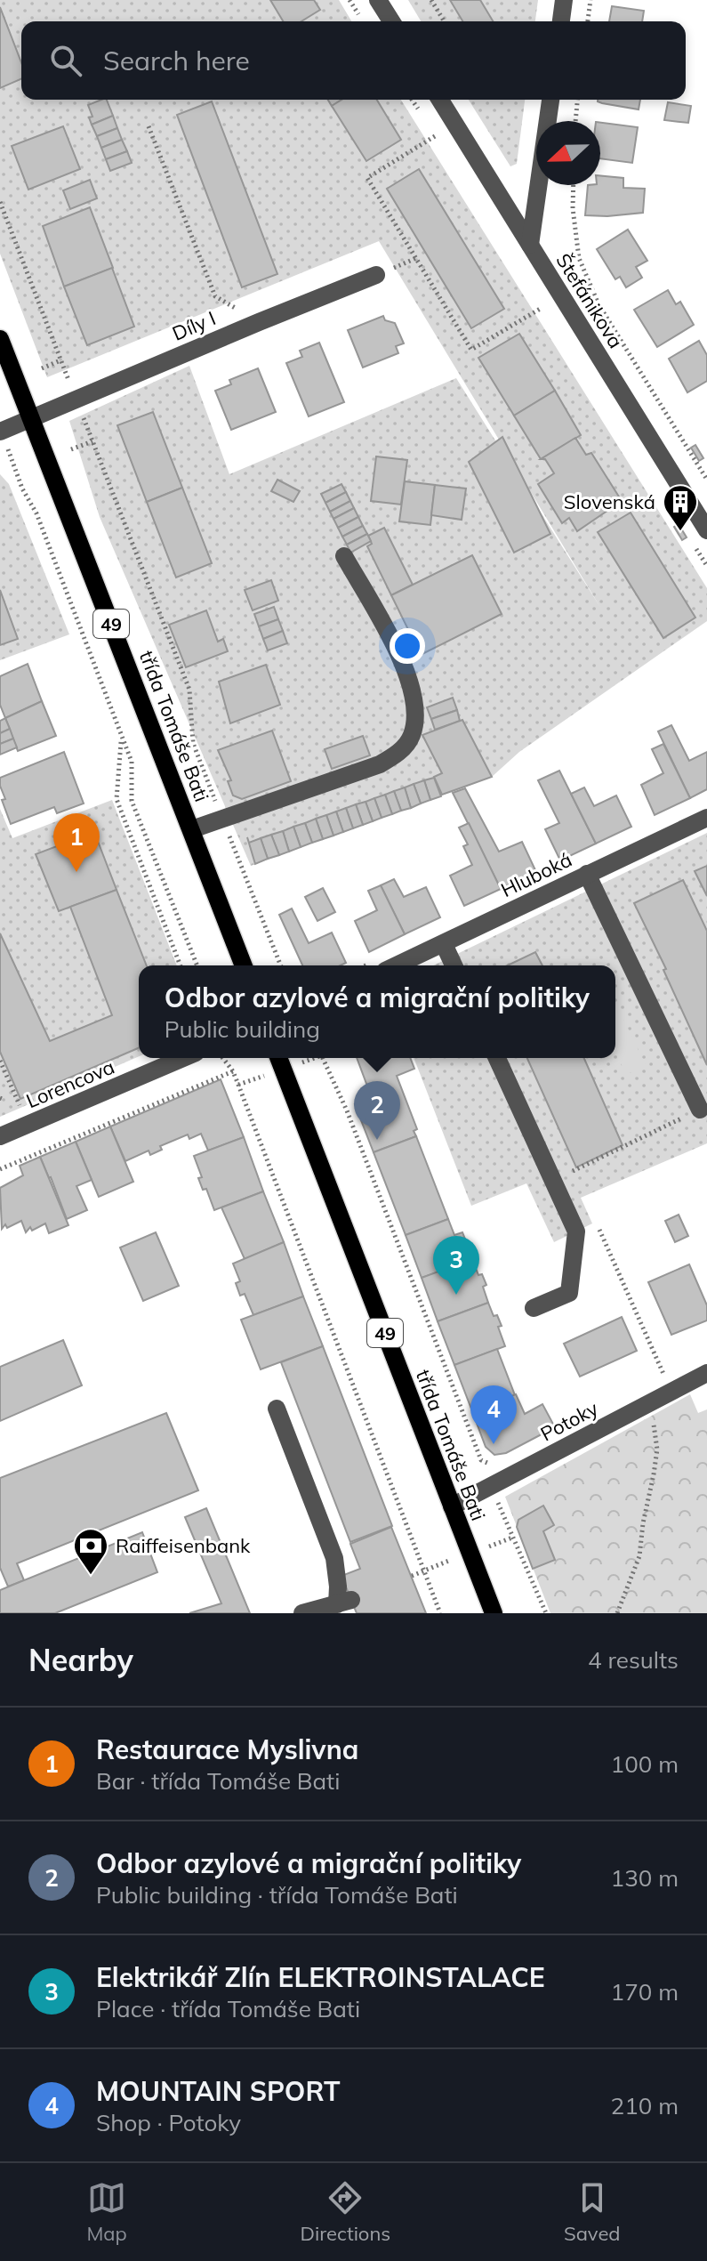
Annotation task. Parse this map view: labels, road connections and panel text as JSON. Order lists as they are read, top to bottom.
{
  "streets": {
    "main road": ["49", "třída Tomáše Bati"],
    "street": [
      "Štefánikova",
      "Díly I",
      "Hluboká",
      "Lorencova",
      "Potoky"
    ]
  },
  "crossings": [
    ["Díly I", "třída Tomáše Bati"],
    ["třída Tomáše Bati", "Potoky"]
  ],
  "places": {
    "building": ["Slovenská"],
    "bank": ["Raiffeisenbank"]
  },
  "north": "left",
  "page": {
    "search": "Search here",
    "pins": [
      "1",
      "2",
      "3",
      "4"
    ],
    "popup": ["Odbor azylové a migrační politiky", "Public building"],
    "heading": ["Nearby", "4 results"],
    "list": [
      {
        "mark": "1",
        "name": "Restaurace Myslivna",
        "note": "Bar · třída Tomáše Bati",
        "value": "100 m"
      },
      {
        "mark": "2",
        "name": "Odbor azylové a migrační politiky",
        "note": "Public building · třída Tomáše Bati",
        "value": "130 m"
      },
      {
        "mark": "3",
        "name": "Elektrikář Zlín ELEKTROINSTALACE",
        "note": "Place · třída Tomáše Bati",
        "value": "170 m"
      },
      {
        "mark": "4",
        "name": "MOUNTAIN SPORT",
        "note": "Shop · Potoky",
        "value": "210 m"
      }
    ],
    "nav": ["Map", "Directions", "Saved"]
  }
}
